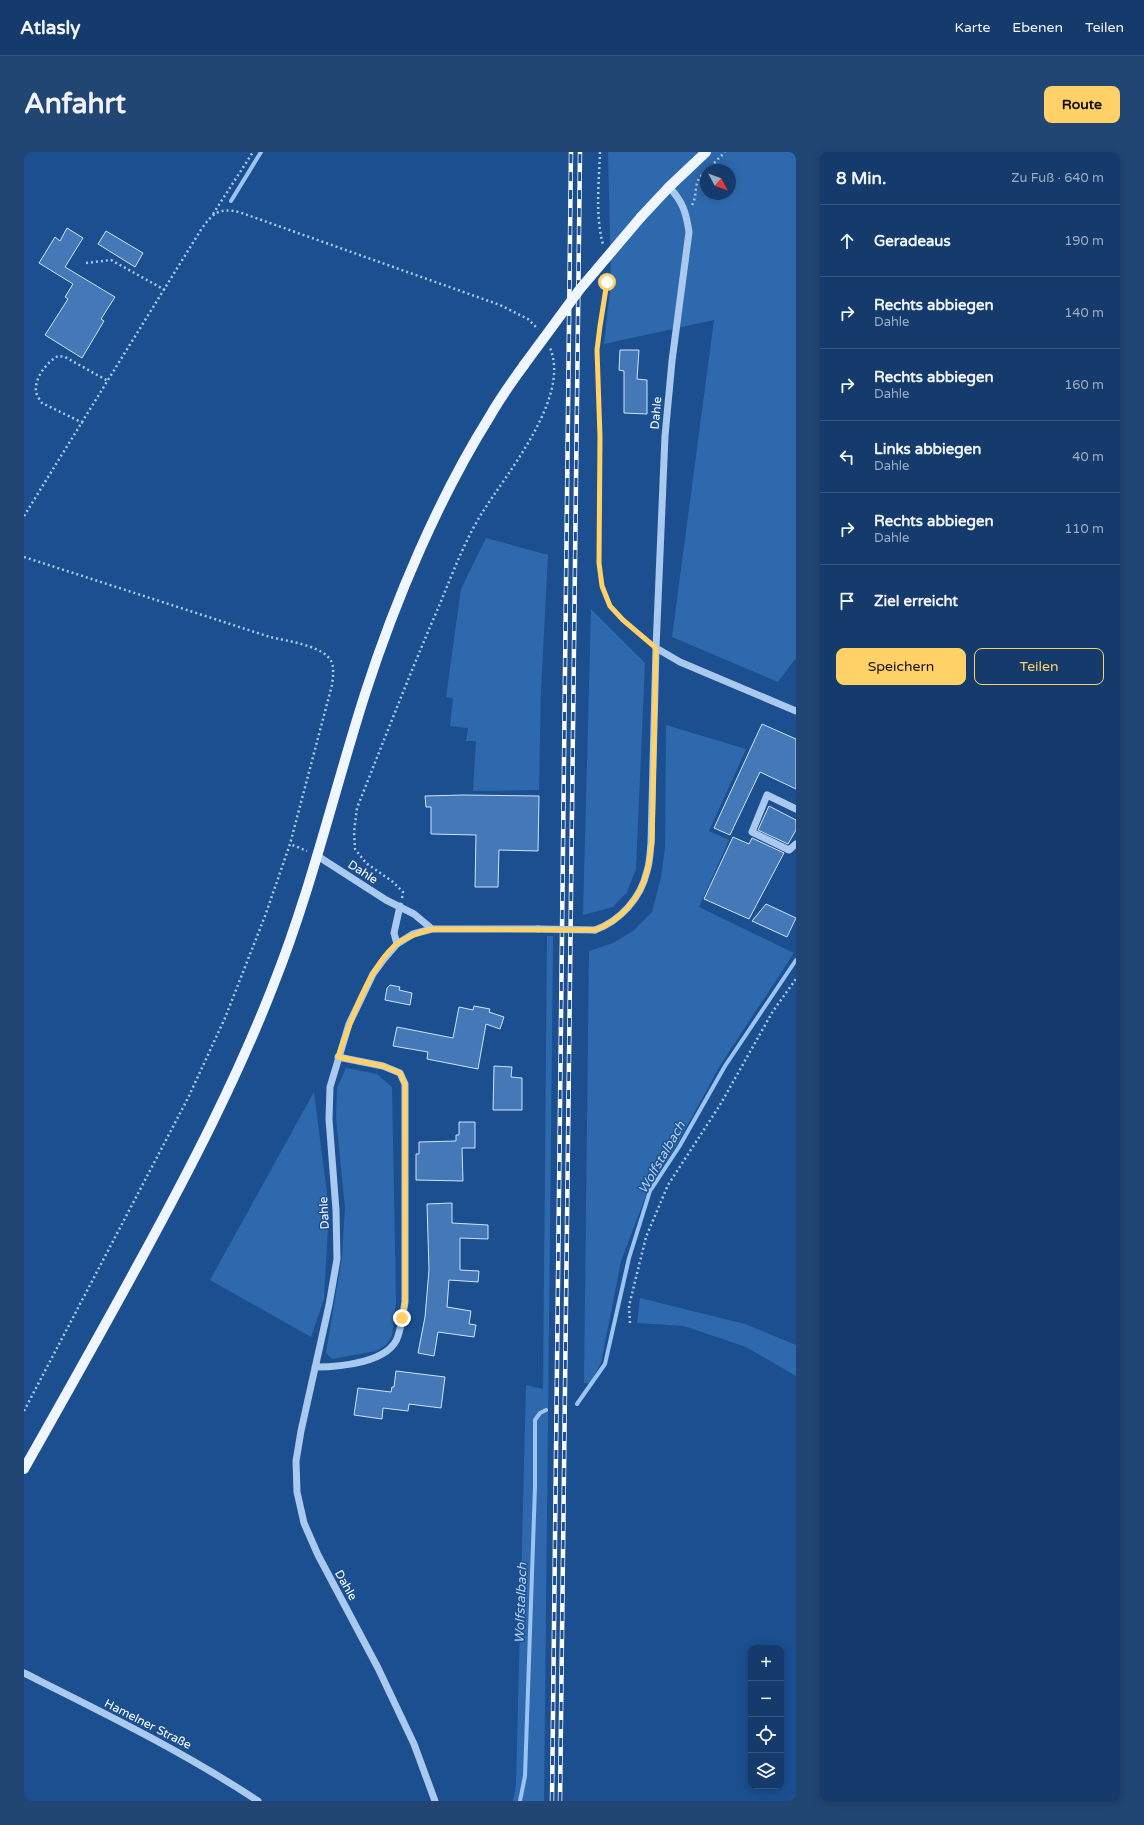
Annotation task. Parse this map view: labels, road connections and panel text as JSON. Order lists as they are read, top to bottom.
{
  "streets": {
    "street": ["Dahle", "Hamelner Straße"]
  },
  "water": ["Wolfstalbach"],
  "north": "bottom right",
  "page": {
    "header": "Atlasly",
    "nav": ["Karte", "Ebenen", "Teilen"],
    "buttons": [
      "Route",
      ["Speichern", "Teilen"]
    ],
    "title": "Anfahrt",
    "heading": ["8 Min.", "Zu Fuß · 640 m"],
    "list": [
      ["Geradeaus", "190 m"],
      ["Rechts abbiegen", "Dahle", "140 m"],
      ["Rechts abbiegen", "Dahle", "160 m"],
      ["Links abbiegen", "Dahle", "40 m"],
      ["Rechts abbiegen", "Dahle", "110 m"],
      "Ziel erreicht"
    ],
    "map_buttons": ["+", "−"]
  }
}
